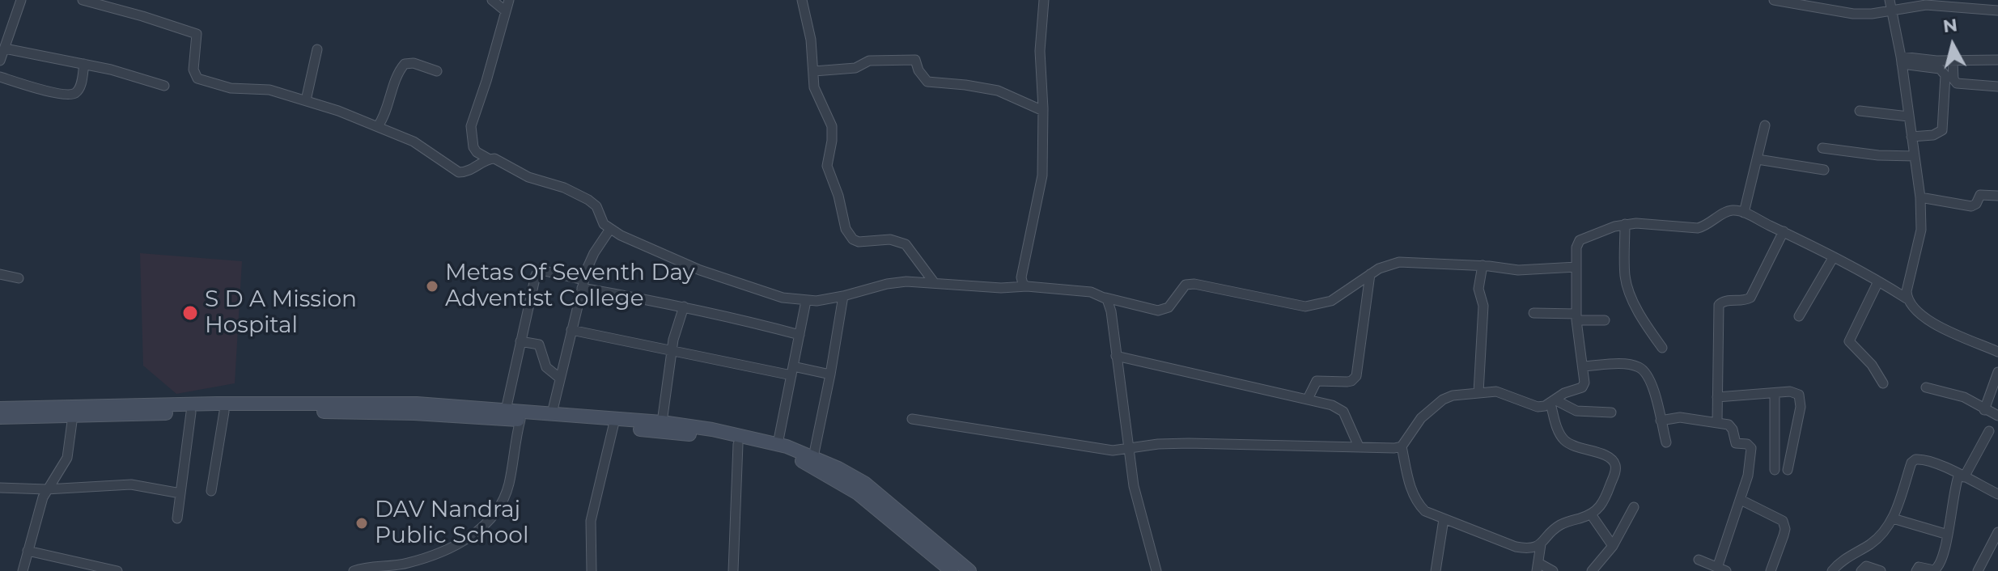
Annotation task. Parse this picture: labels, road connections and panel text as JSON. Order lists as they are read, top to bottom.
{
  "places": ["Metas Of Seventh Day Adventist College", "S D A Mission Hospital", "DAV Nandraj Public School"],
  "north": "top"
}
